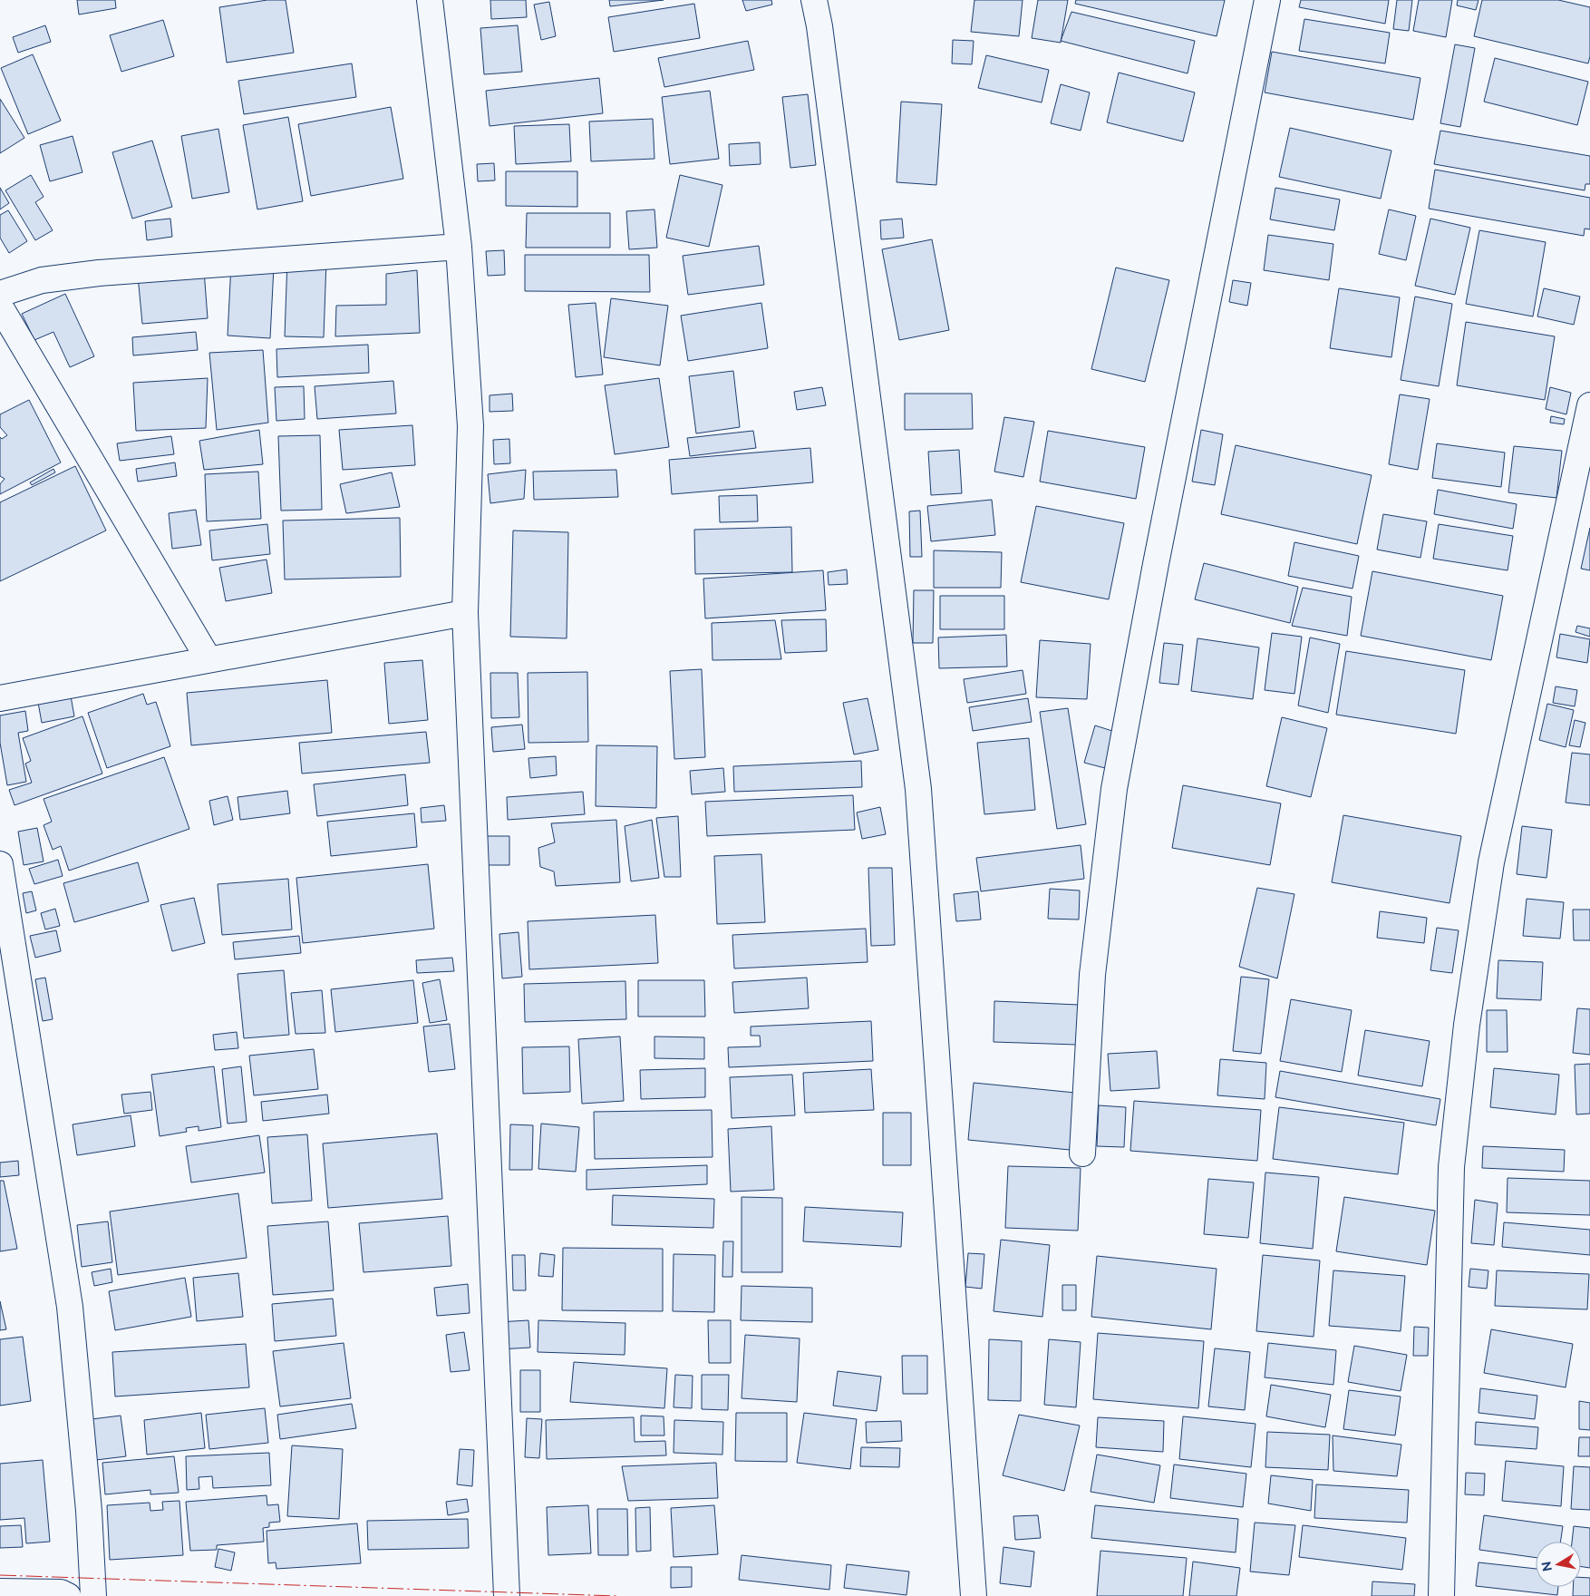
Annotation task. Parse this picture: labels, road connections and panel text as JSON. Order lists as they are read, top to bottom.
{
  "north": "left"
}
